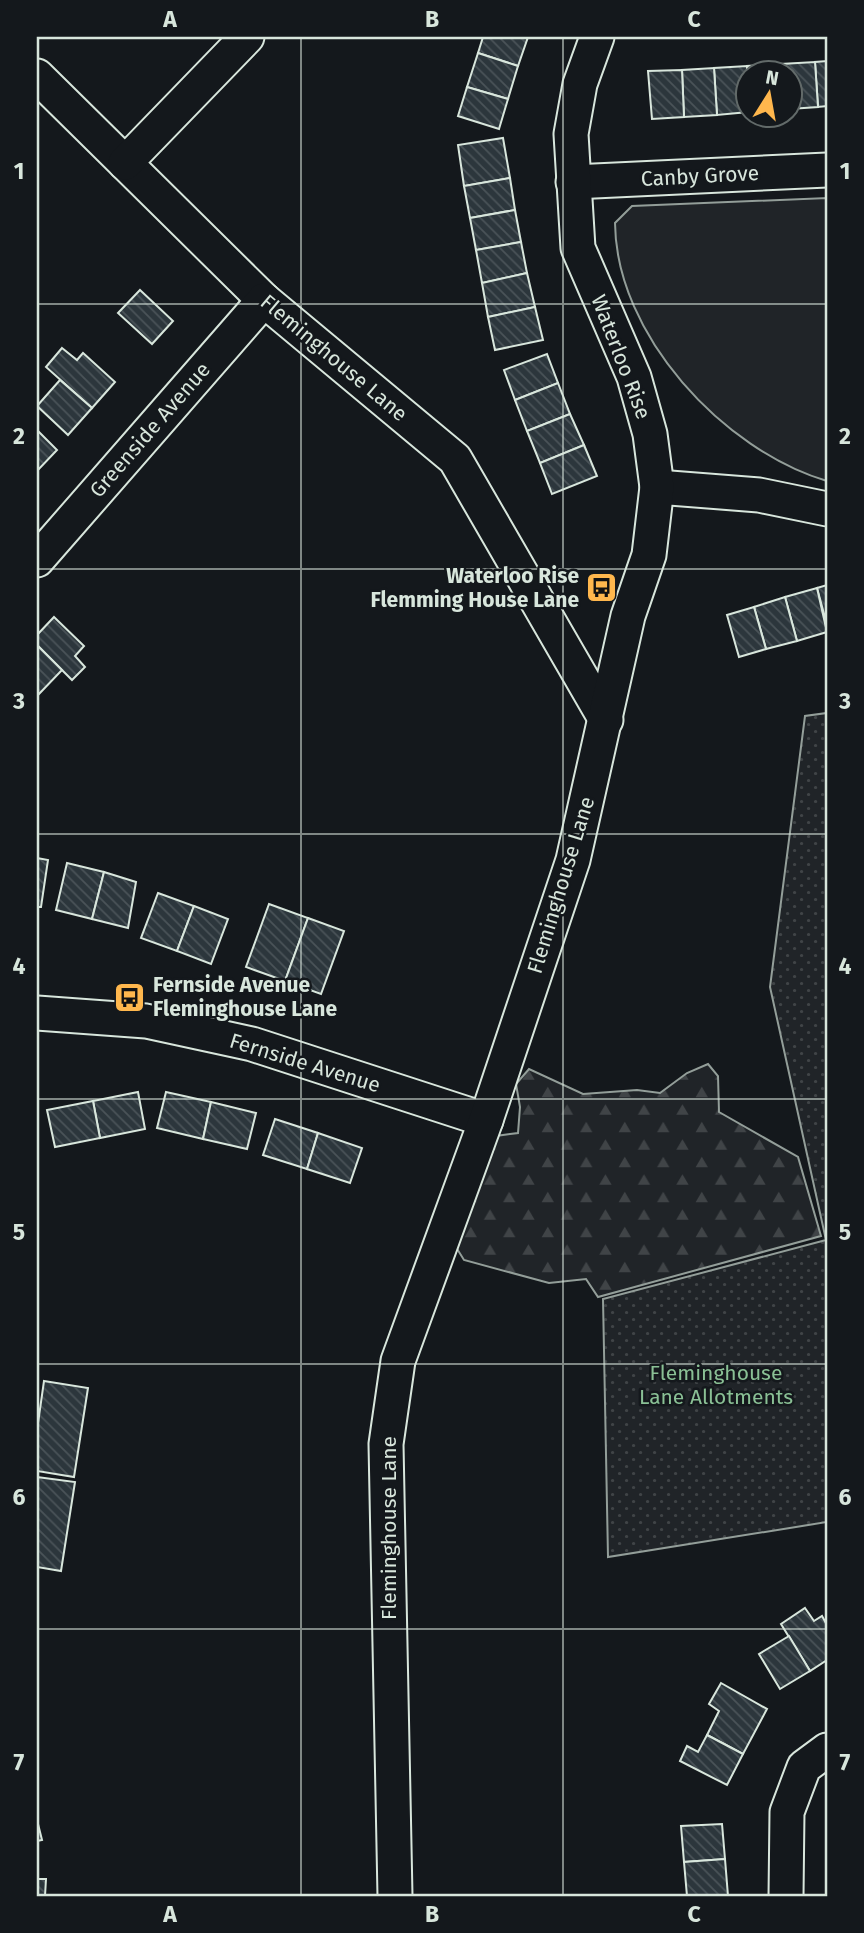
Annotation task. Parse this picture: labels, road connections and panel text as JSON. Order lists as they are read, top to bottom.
{
  "streets": {
    "street": [
      "Canby Grove",
      "Waterloo Rise",
      "Fleminghouse Lane",
      "Greenside Avenue",
      "Fernside Avenue"
    ]
  },
  "crossings": [
    ["Canby Grove", "Waterloo Rise"],
    ["Waterloo Rise", "Fleminghouse Lane"],
    ["Fleminghouse Lane", "Greenside Avenue"],
    ["Fleminghouse Lane", "Fernside Avenue"]
  ],
  "parks": ["Fleminghouse Lane Allotments"],
  "places": {
    "bus stop": ["Waterloo Rise Flemming House Lane", "Fernside Avenue Fleminghouse Lane"]
  },
  "north": "top",
  "grid": {
    "columns": ["A", "B", "C"],
    "rows": [
      "1",
      "2",
      "3",
      "4",
      "5",
      "6",
      "7"
    ]
  }
}
